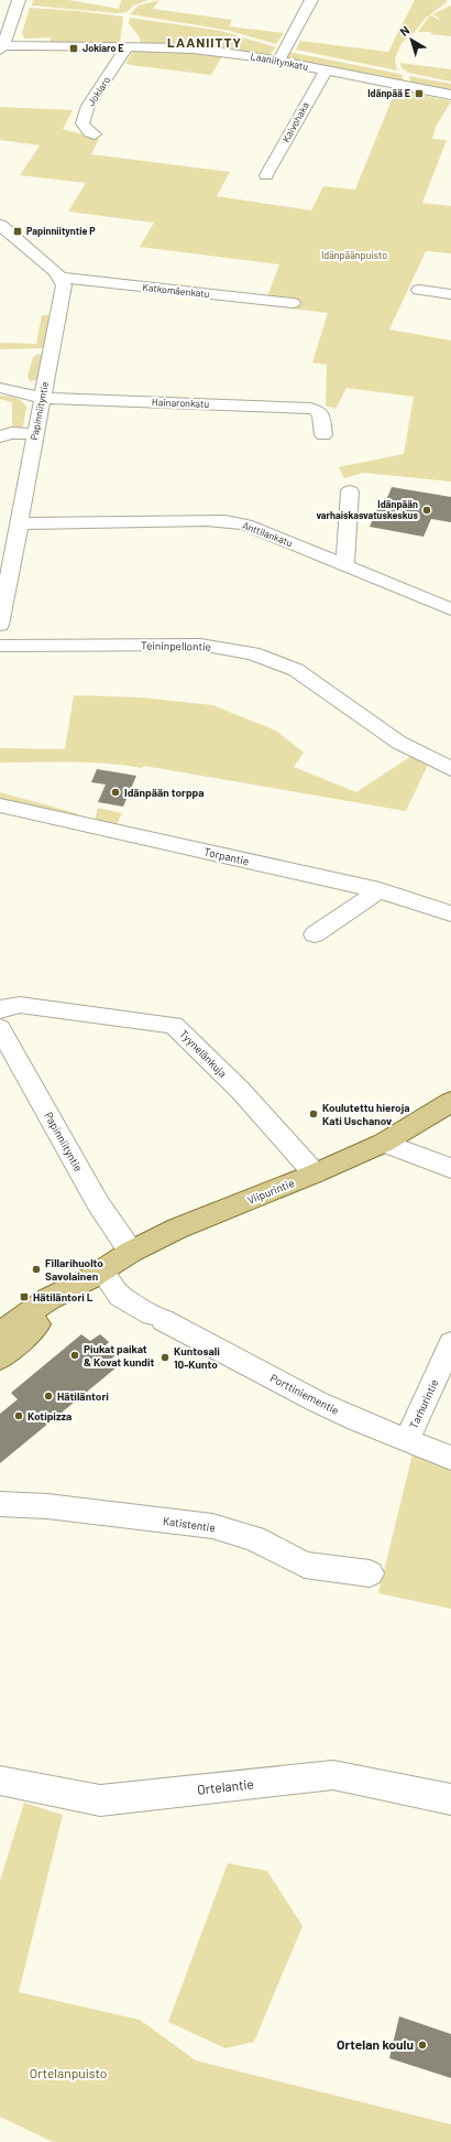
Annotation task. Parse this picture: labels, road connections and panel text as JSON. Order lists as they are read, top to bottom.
{
  "streets": {
    "main road": ["Viipurintie"],
    "street": [
      "Laaniitynkatu",
      "Jokiaro",
      "Kaivohaka",
      "Katkomäenkatu",
      "Hainaronkatu",
      "Papinniityntie",
      "Anttilankatu",
      "Teininpellontie",
      "Torpantie",
      "Tyynelänkuja",
      "Porttiniementie",
      "Tarhurintie",
      "Katistentie",
      "Ortelantie"
    ]
  },
  "crossings": [
    ["Laaniitynkatu", "Jokiaro"],
    ["Laaniitynkatu", "Kaivohaka"],
    ["Katkomäenkatu", "Papinniityntie"],
    ["Hainaronkatu", "Papinniityntie"],
    ["Papinniityntie", "Anttilankatu"],
    ["Papinniityntie", "Viipurintie"],
    ["Tyynelänkuja", "Viipurintie"],
    ["Viipurintie", "Porttiniementie"],
    ["Porttiniementie", "Tarhurintie"]
  ],
  "districts": ["LAANIITTY"],
  "parks": ["Idänpäänpuisto", "Ortelanpuisto"],
  "places": {
    "transit": [
      "Jokiaro E",
      "Idänpää E",
      "Papinniityntie P",
      "Hätiläntori L"
    ],
    "other": [
      "Idänpään varhaiskasvatuskeskus",
      "Idänpään torppa",
      "Koulutettu hieroja Kati Uschanov",
      "Fillarihuolto Savolainen",
      "Piukat paikat & Kovat kundit",
      "Kuntosali 10-Kunto",
      "Hätiläntori",
      "Kotipizza",
      "Ortelan koulu"
    ]
  },
  "north": "top left"
}
